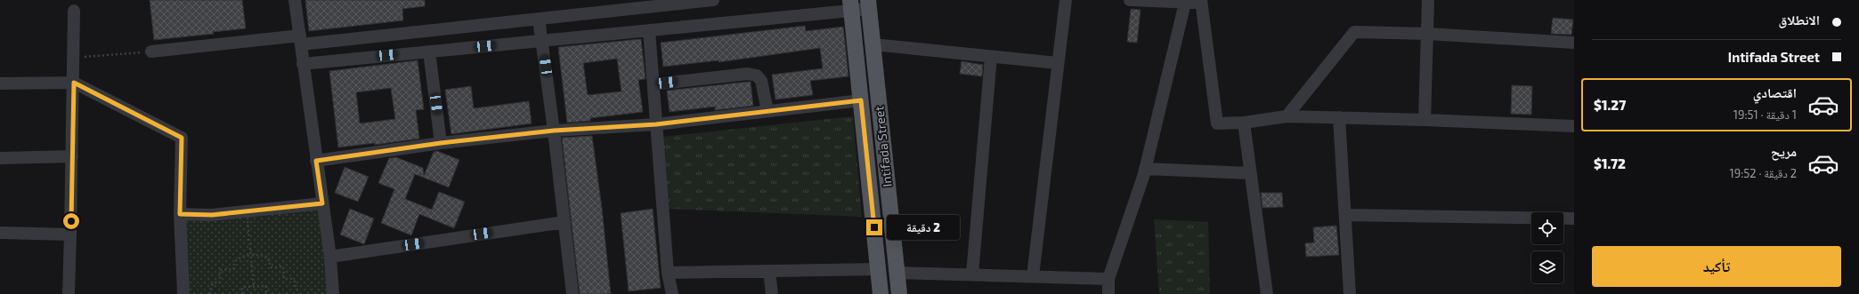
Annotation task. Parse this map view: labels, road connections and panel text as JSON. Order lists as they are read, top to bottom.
{
  "streets": {
    "main road": ["Intifada Street"]
  },
  "page": {
    "banner": ["الانطلاق", "Intifada Street"],
    "list": [
      {
        "name": "اقتصادي",
        "note": "1 دقيقة · 19:51",
        "value": "$1.27"
      },
      {
        "name": "مريح",
        "note": "2 دقيقة · 19:52",
        "value": "$1.72"
      }
    ],
    "bubble": "2 دقيقة",
    "buttons": "تأكيد"
  }
}
